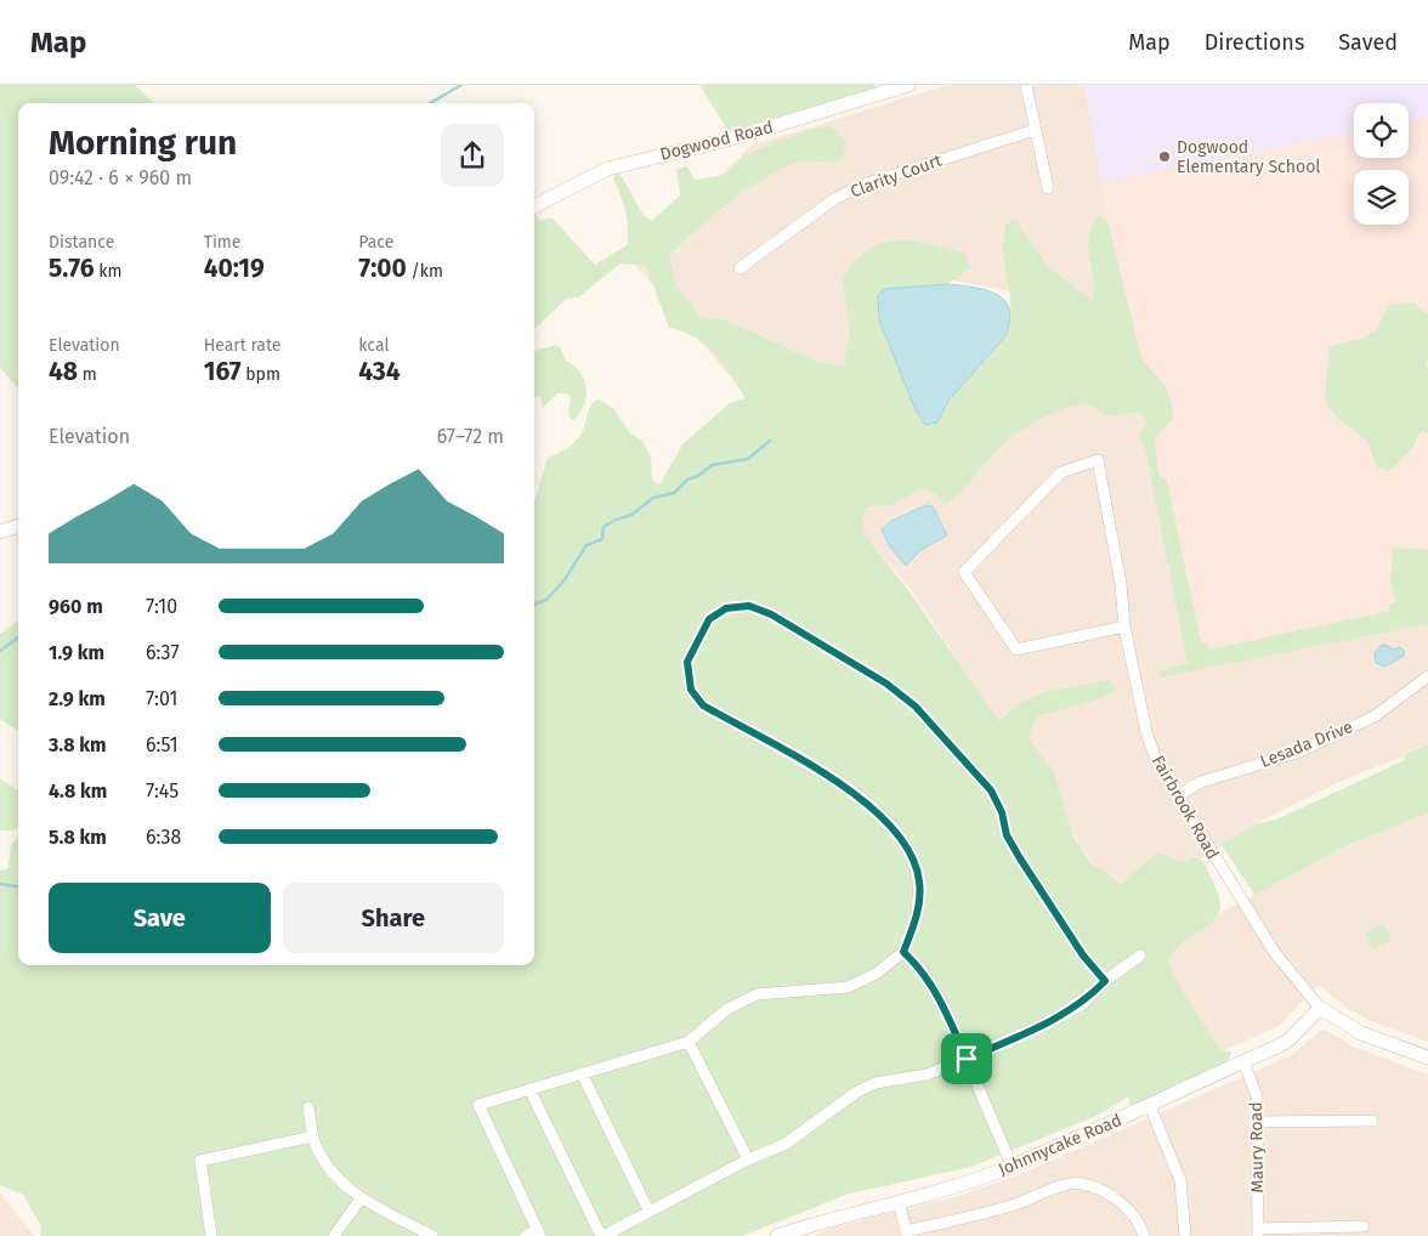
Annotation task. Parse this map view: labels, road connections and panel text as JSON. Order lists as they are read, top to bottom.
{
  "streets": {
    "street": [
      "Dogwood Road",
      "Clarity Court",
      "Lesada Drive",
      "Fairbrook Road",
      "Johnnycake Road",
      "Maury Road"
    ]
  },
  "crossings": [
    ["Lesada Drive", "Fairbrook Road"],
    ["Fairbrook Road", "Johnnycake Road"],
    ["Johnnycake Road", "Maury Road"]
  ],
  "places": ["Dogwood Elementary School"],
  "page": {
    "header": "Map",
    "nav": ["Map", "Directions", "Saved"],
    "heading": ["Morning run", "09:42 · 6 × 960 m"],
    "stats": [
      ["Distance", "5.76 km"],
      ["Time", "40:19"],
      ["Pace", "7:00 /km"],
      ["Elevation", "48 m"],
      ["Heart rate", "167 bpm"],
      ["kcal", "434"]
    ],
    "chart": ["Elevation", "67–72 m"],
    "list": [
      {
        "name": "960 m",
        "note": "7:10"
      },
      {
        "name": "1.9 km",
        "note": "6:37"
      },
      {
        "name": "2.9 km",
        "note": "7:01"
      },
      {
        "name": "3.8 km",
        "note": "6:51"
      },
      {
        "name": "4.8 km",
        "note": "7:45"
      },
      {
        "name": "5.8 km",
        "note": "6:38"
      }
    ],
    "buttons": ["Save", "Share"]
  }
}
